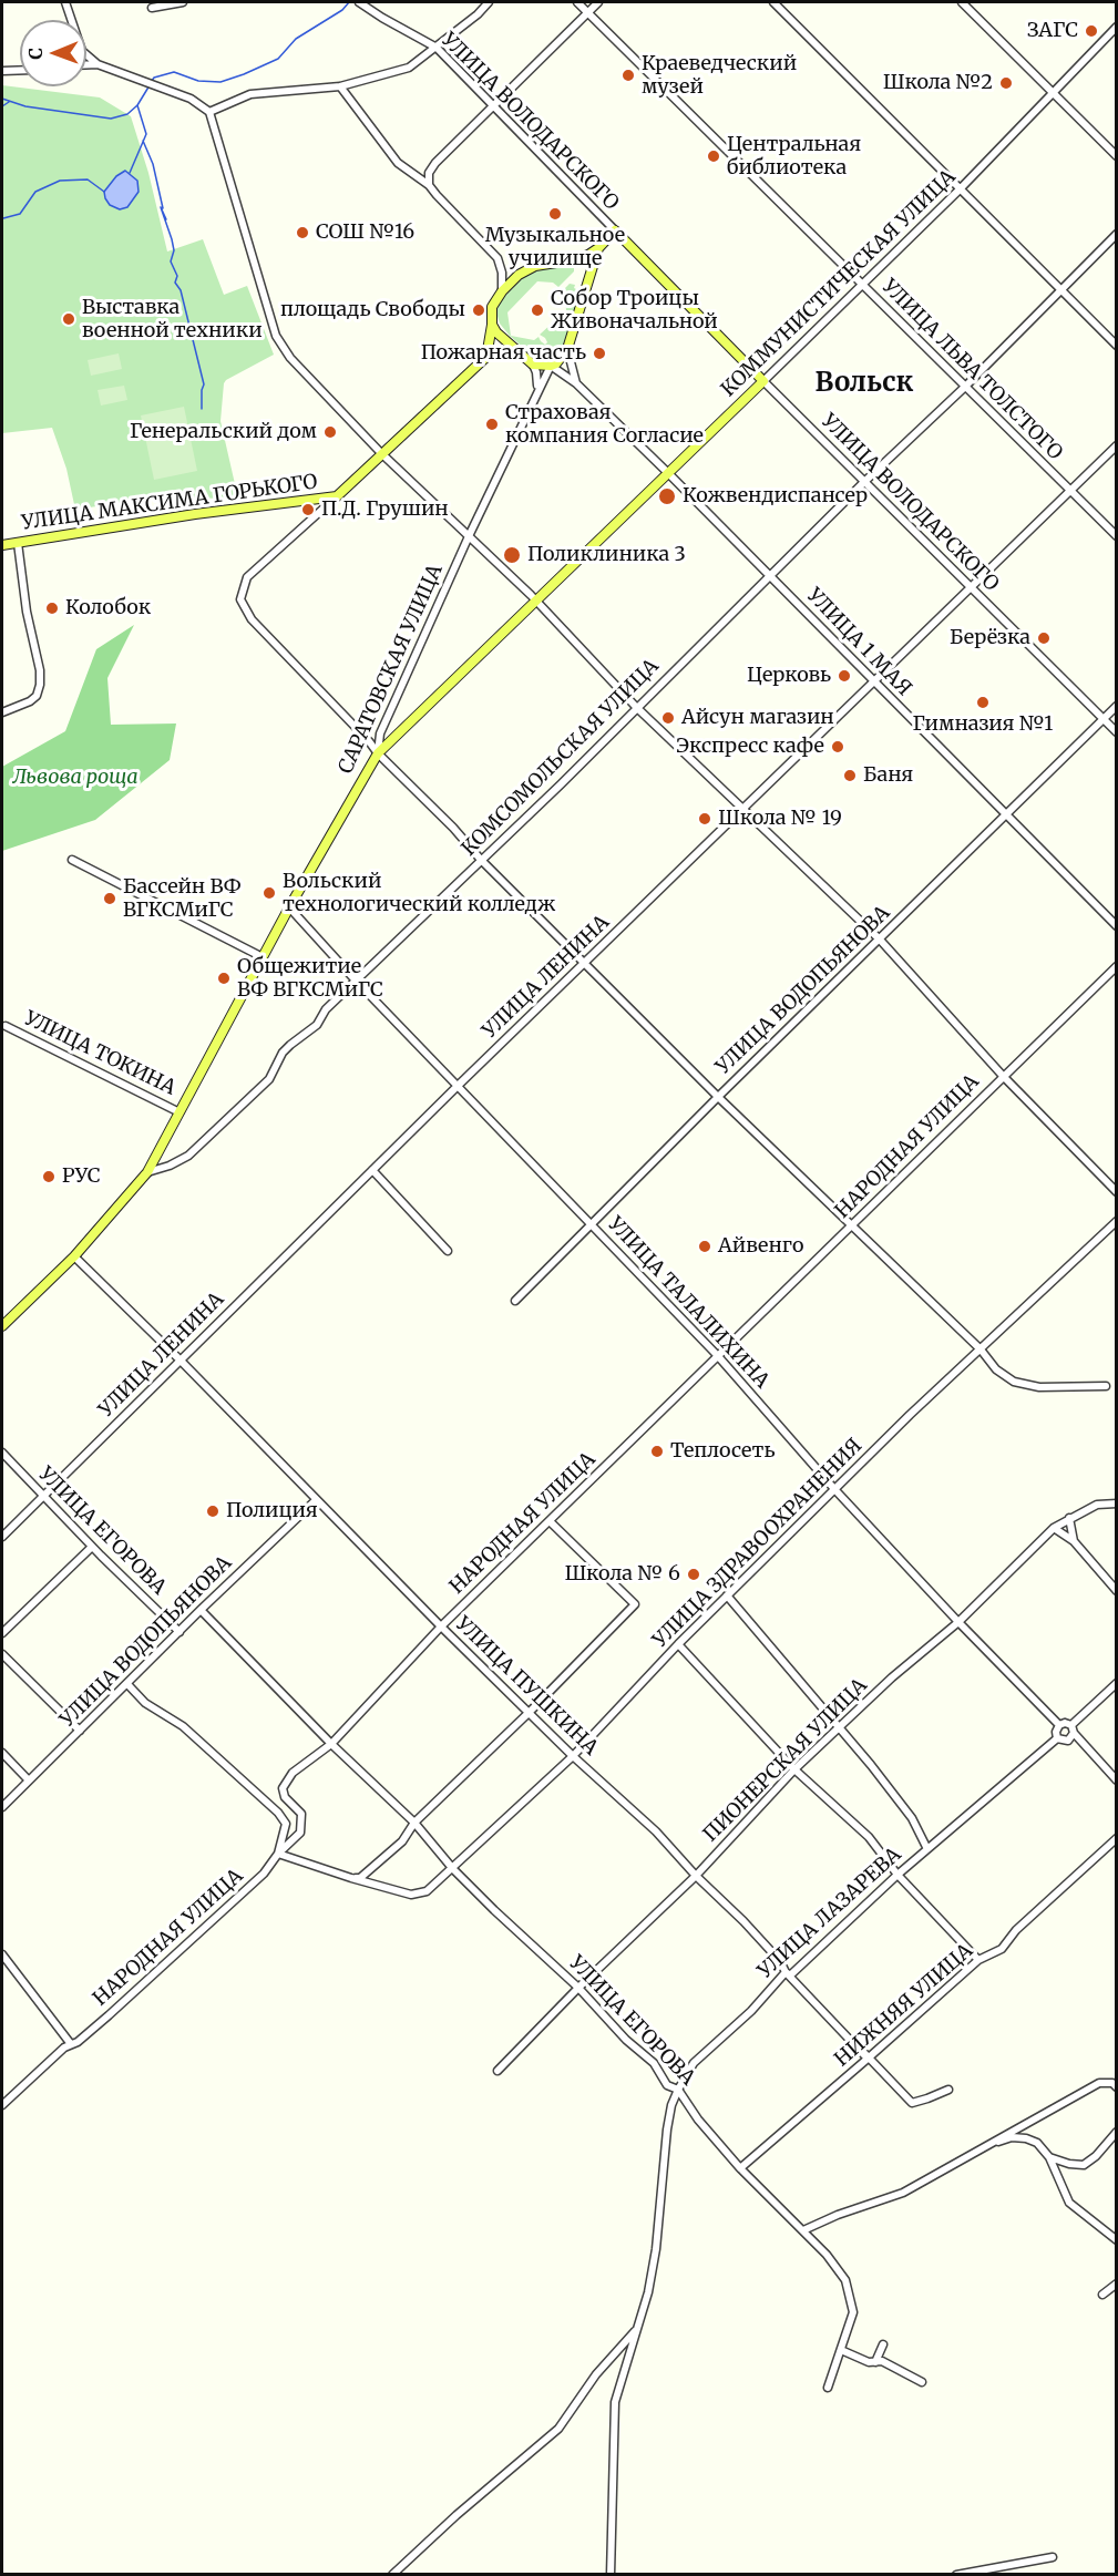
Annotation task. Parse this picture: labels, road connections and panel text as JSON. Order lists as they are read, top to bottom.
{
  "streets": {
    "main road": [
      "УЛИЦА ВОЛОДАРСКОГО",
      "КОММУНИСТИЧЕСКАЯ УЛИЦА",
      "УЛИЦА МАКСИМА ГОРЬКОГО",
      "САРАТОВСКАЯ УЛИЦА",
      "КОМСОМОЛЬСКАЯ УЛИЦА"
    ],
    "street": [
      "УЛИЦА ЛЬВА ТОЛСТОГО",
      "УЛИЦА 1 МАЯ",
      "УЛИЦА ЛЕНИНА",
      "УЛИЦА ВОДОПЬЯНОВА",
      "УЛИЦА ТОКИНА",
      "НАРОДНАЯ УЛИЦА",
      "УЛИЦА ТАЛАЛИХИНА",
      "УЛИЦА ЕГОРОВА",
      "УЛИЦА ЗДРАВООХРАНЕНИЯ",
      "УЛИЦА ПУШКИНА",
      "ПИОНЕРСКАЯ УЛИЦА",
      "УЛИЦА ЛАЗАРЕВА",
      "НИЖНЯЯ УЛИЦА"
    ]
  },
  "crossings": [
    ["УЛИЦА ВОЛОДАРСКОГО", "КОММУНИСТИЧЕСКАЯ УЛИЦА"],
    ["УЛИЦА ВОЛОДАРСКОГО", "КОМСОМОЛЬСКАЯ УЛИЦА"],
    ["УЛИЦА ВОЛОДАРСКОГО", "УЛИЦА ЛЕНИНА"],
    ["УЛИЦА ВОЛОДАРСКОГО", "УЛИЦА ВОДОПЬЯНОВА"],
    ["КОММУНИСТИЧЕСКАЯ УЛИЦА", "УЛИЦА ЛЬВА ТОЛСТОГО"],
    ["КОММУНИСТИЧЕСКАЯ УЛИЦА", "УЛИЦА 1 МАЯ"],
    ["КОММУНИСТИЧЕСКАЯ УЛИЦА", "САРАТОВСКАЯ УЛИЦА"],
    ["УЛИЦА ЛЬВА ТОЛСТОГО", "КОМСОМОЛЬСКАЯ УЛИЦА"],
    ["УЛИЦА ЛЬВА ТОЛСТОГО", "УЛИЦА ЛЕНИНА"],
    ["УЛИЦА 1 МАЯ", "САРАТОВСКАЯ УЛИЦА"],
    ["УЛИЦА 1 МАЯ", "КОМСОМОЛЬСКАЯ УЛИЦА"],
    ["УЛИЦА 1 МАЯ", "УЛИЦА ЛЕНИНА"],
    ["УЛИЦА 1 МАЯ", "УЛИЦА ВОДОПЬЯНОВА"],
    ["САРАТОВСКАЯ УЛИЦА", "КОМСОМОЛЬСКАЯ УЛИЦА"],
    ["САРАТОВСКАЯ УЛИЦА", "УЛИЦА ТОКИНА"],
    ["САРАТОВСКАЯ УЛИЦА", "УЛИЦА ТАЛАЛИХИНА"],
    ["КОМСОМОЛЬСКАЯ УЛИЦА", "УЛИЦА ТАЛАЛИХИНА"],
    ["КОМСОМОЛЬСКАЯ УЛИЦА", "УЛИЦА ПУШКИНА"],
    ["УЛИЦА ЛЕНИНА", "УЛИЦА ТАЛАЛИХИНА"],
    ["УЛИЦА ЛЕНИНА", "УЛИЦА ЕГОРОВА"],
    ["УЛИЦА ЛЕНИНА", "УЛИЦА ПУШКИНА"],
    ["УЛИЦА ВОДОПЬЯНОВА", "УЛИЦА ТАЛАЛИХИНА"],
    ["УЛИЦА ВОДОПЬЯНОВА", "УЛИЦА ЕГОРОВА"],
    ["УЛИЦА ВОДОПЬЯНОВА", "УЛИЦА ПУШКИНА"],
    ["НАРОДНАЯ УЛИЦА", "УЛИЦА ТАЛАЛИХИНА"],
    ["НАРОДНАЯ УЛИЦА", "УЛИЦА ЕГОРОВА"],
    ["НАРОДНАЯ УЛИЦА", "УЛИЦА ПУШКИНА"],
    ["УЛИЦА ТАЛАЛИХИНА", "УЛИЦА ЗДРАВООХРАНЕНИЯ"],
    ["УЛИЦА ТАЛАЛИХИНА", "ПИОНЕРСКАЯ УЛИЦА"],
    ["УЛИЦА ТАЛАЛИХИНА", "УЛИЦА ЛАЗАРЕВА"],
    ["УЛИЦА ЕГОРОВА", "УЛИЦА ЗДРАВООХРАНЕНИЯ"],
    ["УЛИЦА ЕГОРОВА", "ПИОНЕРСКАЯ УЛИЦА"],
    ["УЛИЦА ЕГОРОВА", "УЛИЦА ЛАЗАРЕВА"],
    ["УЛИЦА ЕГОРОВА", "НИЖНЯЯ УЛИЦА"],
    ["УЛИЦА ЗДРАВООХРАНЕНИЯ", "УЛИЦА ПУШКИНА"],
    ["УЛИЦА ПУШКИНА", "ПИОНЕРСКАЯ УЛИЦА"],
    ["УЛИЦА ПУШКИНА", "УЛИЦА ЛАЗАРЕВА"],
    ["УЛИЦА ПУШКИНА", "НИЖНЯЯ УЛИЦА"]
  ],
  "districts": ["Вольск"],
  "parks": ["Львова роща"],
  "places": [
    "ЗАГС",
    "Краеведческий музей",
    "Школа №2",
    "Центральная библиотека",
    "Музыкальное училище",
    "СОШ №16",
    "площадь Свободы",
    "Собор Троицы Живоначальной",
    "Выставка военной техники",
    "Пожарная часть",
    "Страховая компания Согласие",
    "Генеральский дом",
    "Кожвендиспансер",
    "П.Д. Грушин",
    "Поликлиника 3",
    "Колобок",
    "Берёзка",
    "Церковь",
    "Гимназия №1",
    "Айсун магазин",
    "Экспресс кафе",
    "Баня",
    "Школа № 19",
    "Вольский технологический колледж",
    "Бассейн ВФ ВГКСМиГС",
    "Общежитие ВФ ВГКСМиГС",
    "РУС",
    "Айвенго",
    "Теплосеть",
    "Полиция",
    "Школа № 6"
  ],
  "north": "left"
}
